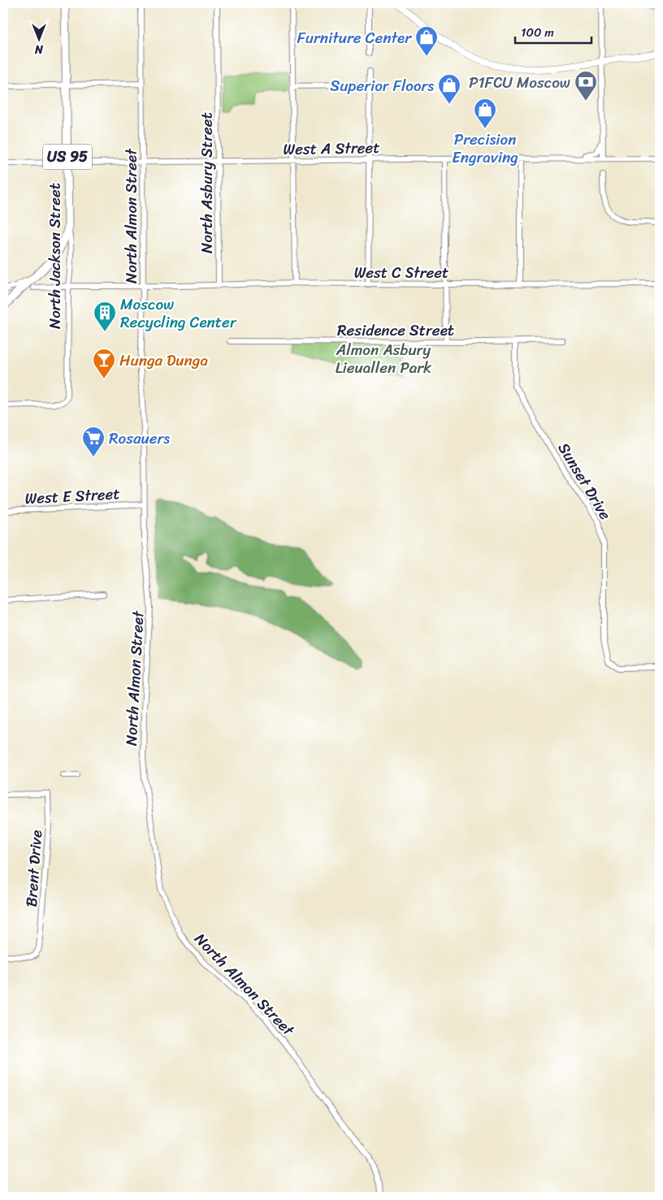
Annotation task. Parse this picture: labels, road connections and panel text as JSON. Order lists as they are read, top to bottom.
{
  "streets": {
    "highway": ["US 95", "North Jackson Street"],
    "street": [
      "West A Street",
      "North Asbury Street",
      "North Almon Street",
      "West C Street",
      "Residence Street",
      "Sunset Drive",
      "West E Street",
      "Brent Drive"
    ]
  },
  "crossings": [
    ["West A Street", "North Asbury Street"],
    ["West A Street", "North Almon Street"],
    ["West A Street", "North Jackson Street"],
    ["US 95", "North Jackson Street"],
    ["North Asbury Street", "West C Street"],
    ["North Almon Street", "West C Street"],
    ["North Almon Street", "West E Street"],
    ["North Jackson Street", "West C Street"],
    ["Residence Street", "Sunset Drive"]
  ],
  "parks": ["Almon Asbury Lieuallen Park"],
  "places": {
    "shop": ["Furniture Center", "Superior Floors", "Precision Engraving"],
    "bank": ["P1FCU Moscow"],
    "building": ["Moscow Recycling Center"],
    "bar": ["Hunga Dunga"],
    "supermarket": ["Rosauers"]
  },
  "scale_bar": "100 m",
  "north": "bottom"
}
